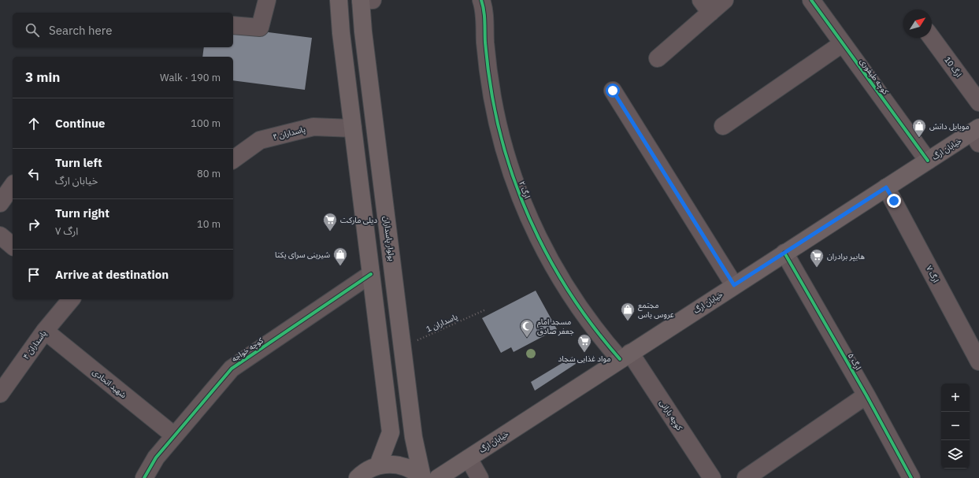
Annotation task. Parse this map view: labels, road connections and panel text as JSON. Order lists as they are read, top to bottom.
{
  "streets": {
    "main road": ["خیابان ارگ", "بولوار پاسداران"],
    "street": [
      "ارگ 10",
      "کوچه طیفوری",
      "پاسداران ۴",
      "ارگ ۲",
      "ارگ ۷",
      "کوچه خواجه",
      "ارگ ۵",
      "شهید اتحادی",
      "کوچه بارانی"
    ],
    "path": ["پاسداران 1"]
  },
  "crossings": [
    ["کوچه طیفوری", "خیابان ارگ"],
    ["پاسداران ۴", "شهید اتحادی"],
    ["خیابان ارگ", "ارگ ۲"],
    ["خیابان ارگ", "بولوار پاسداران"],
    ["خیابان ارگ", "ارگ ۷"],
    ["خیابان ارگ", "ارگ ۵"],
    ["خیابان ارگ", "کوچه بارانی"],
    ["ارگ ۲", "کوچه بارانی"],
    ["بولوار پاسداران", "پاسداران 1"],
    ["کوچه خواجه", "شهید اتحادی"]
  ],
  "places": {
    "shop": ["موبایل دانش", "شیرینی سرای یکتا", "مجتمع عروس یاس"],
    "supermarket": ["دیلی مارکت", "هایپر برادران", "مواد غذایی سجاد"],
    "mosque": ["مسجد امام جعفر صادق"]
  },
  "north": "top right",
  "page": {
    "search": "Search here",
    "heading": ["3 min", "Walk · 190 m"],
    "list": [
      ["Continue", "100 m"],
      ["Turn left", "خیابان ارگ", "80 m"],
      ["Turn right", "ارگ ۷", "10 m"],
      "Arrive at destination"
    ],
    "map_buttons": ["+", "−"]
  }
}
